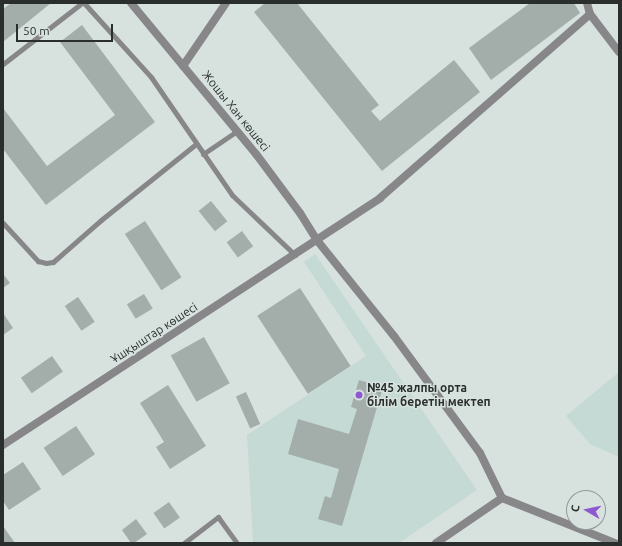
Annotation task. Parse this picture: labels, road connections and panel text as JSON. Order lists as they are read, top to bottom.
{
  "streets": {
    "street": ["Жошы Хан көшесі", "Ұшқыштар көшесі"]
  },
  "crossings": [
    ["Жошы Хан көшесі", "Ұшқыштар көшесі"]
  ],
  "places": ["№45 жалпы орта білім беретін мектеп"],
  "scale_bar": "50 m",
  "north": "left"
}
